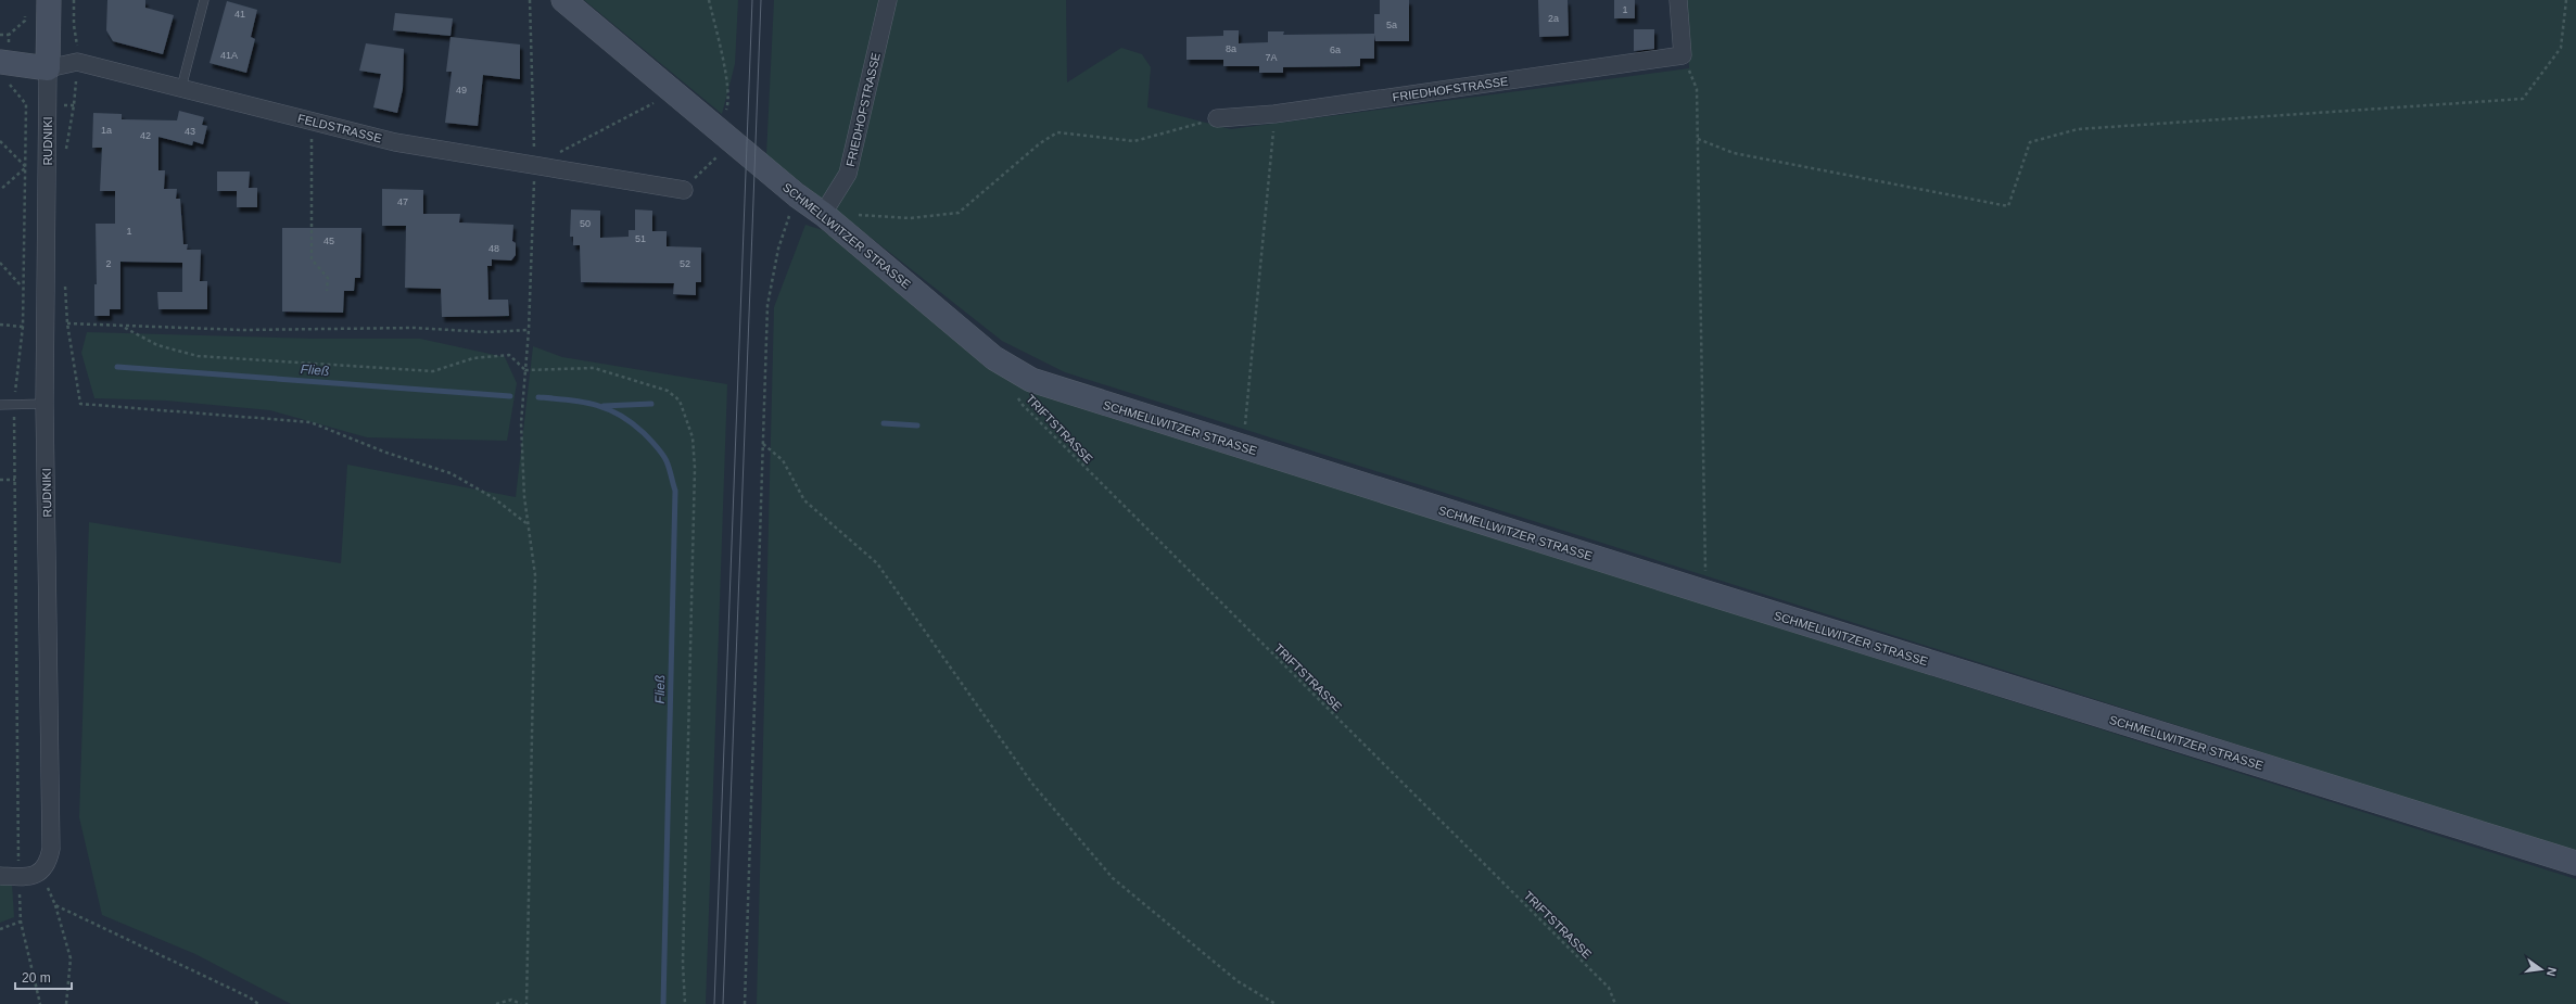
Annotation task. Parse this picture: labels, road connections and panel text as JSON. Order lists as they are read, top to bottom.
{
  "streets": {
    "street": [
      "FRIEDHOFSTRASSE",
      "FELDSTRASSE",
      "RUDNIKI",
      "SCHMELLWITZER STRASSE"
    ],
    "path": ["TRIFTSTRASSE"]
  },
  "crossings": [
    ["FRIEDHOFSTRASSE", "SCHMELLWITZER STRASSE"],
    ["FELDSTRASSE", "RUDNIKI"]
  ],
  "water": ["Fließ"],
  "house_numbers": [
    "1",
    "41",
    "2a",
    "5a",
    "8a",
    "6a",
    "41A",
    "7A",
    "49",
    "1a",
    "43",
    "42",
    "47",
    "50",
    "1",
    "51",
    "45",
    "48",
    "2",
    "52"
  ],
  "scale_bar": "20 m",
  "north": "right"
}
